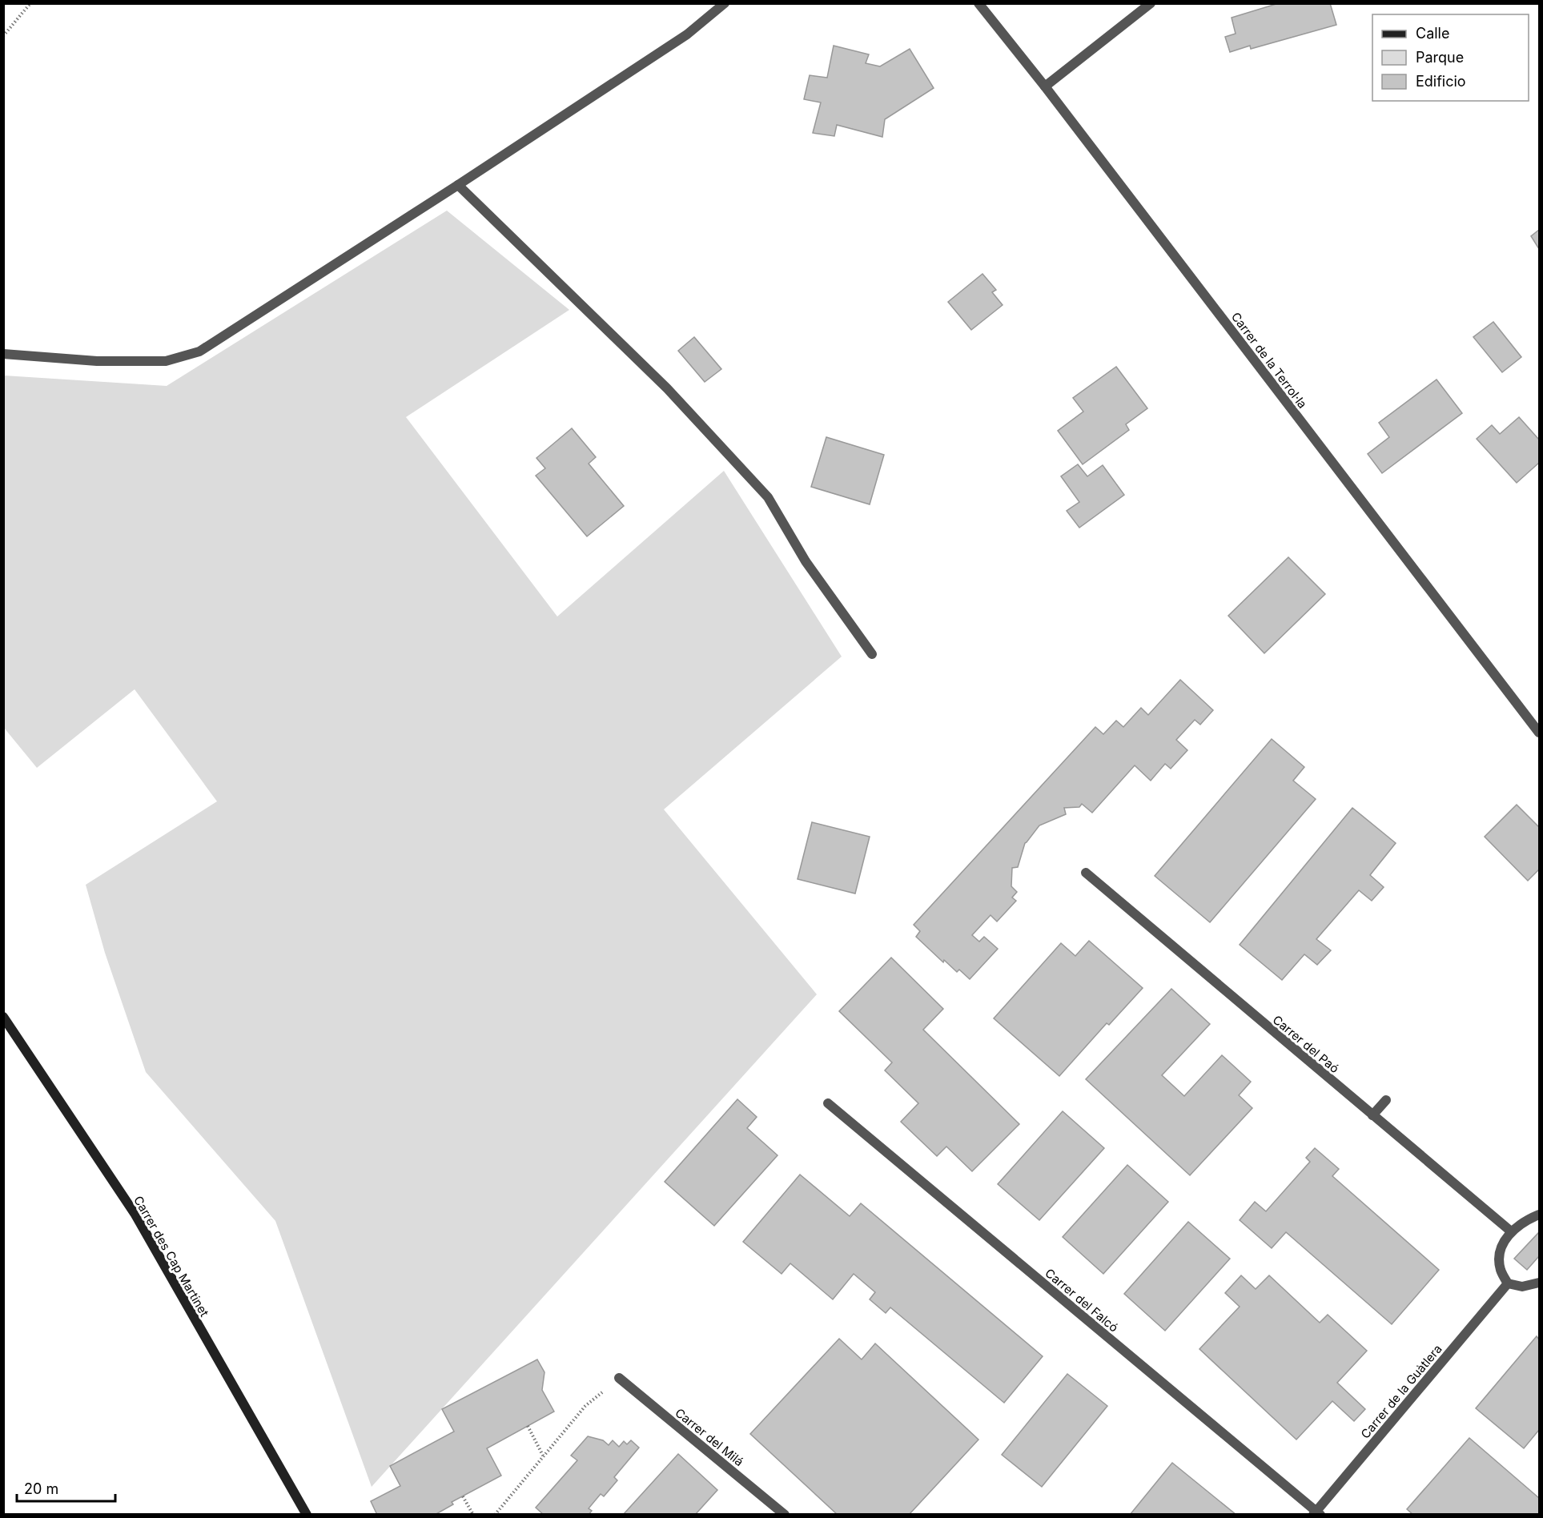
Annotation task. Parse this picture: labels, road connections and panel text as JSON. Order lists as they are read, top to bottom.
{
  "streets": {
    "street": [
      "Carrer de la Terrol·la",
      "Carrer del Paó",
      "Carrer des Cap Martinet",
      "Carrer del Falcó",
      "Carrer de la Guàtlera",
      "Carrer del Milá"
    ]
  },
  "crossings": [
    ["Carrer del Falcó", "Carrer de la Guàtlera"]
  ],
  "legend": ["Calle", "Parque", "Edificio"],
  "scale_bar": "20 m"
}
